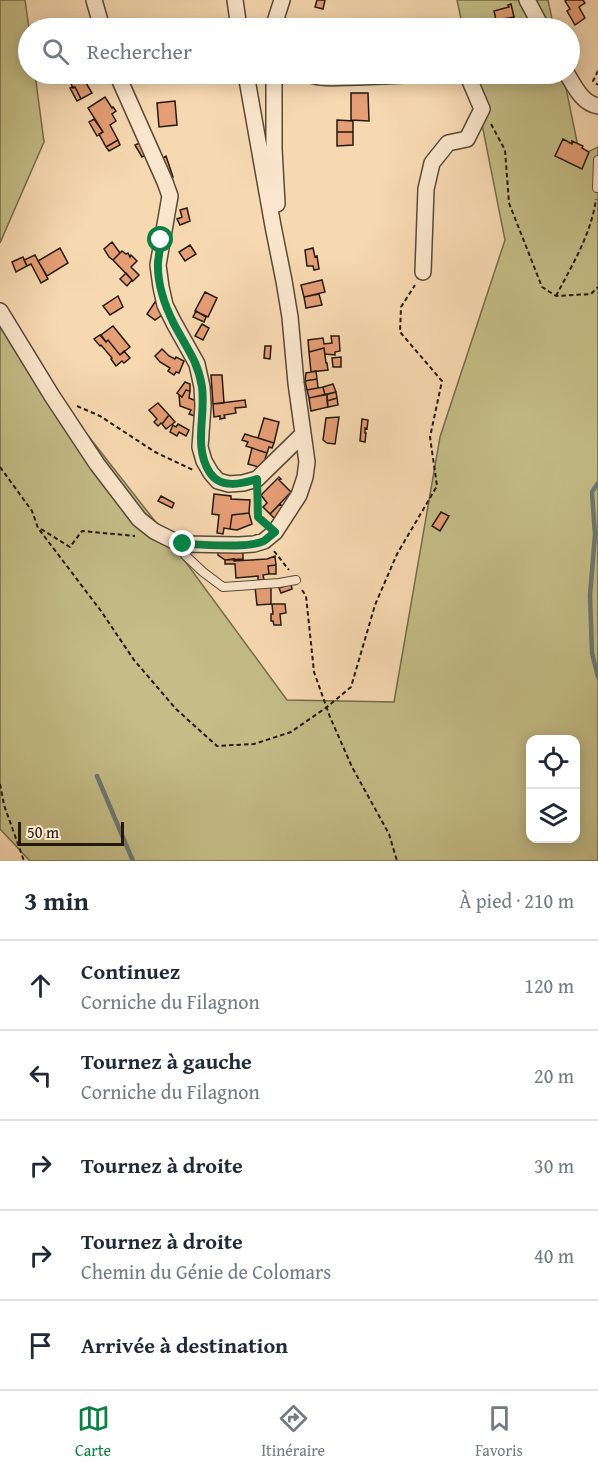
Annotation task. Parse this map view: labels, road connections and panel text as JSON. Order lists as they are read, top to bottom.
{
  "scale_bar": "50 m",
  "page": {
    "search": "Rechercher",
    "scale": "50 m",
    "heading": ["3 min", "À pied · 210 m"],
    "list": [
      ["Continuez", "Corniche du Filagnon", "120 m"],
      ["Tournez à gauche", "Corniche du Filagnon", "20 m"],
      ["Tournez à droite", "30 m"],
      ["Tournez à droite", "Chemin du Génie de Colomars", "40 m"],
      "Arrivée à destination"
    ],
    "nav": ["Carte", "Itinéraire", "Favoris"]
  }
}
